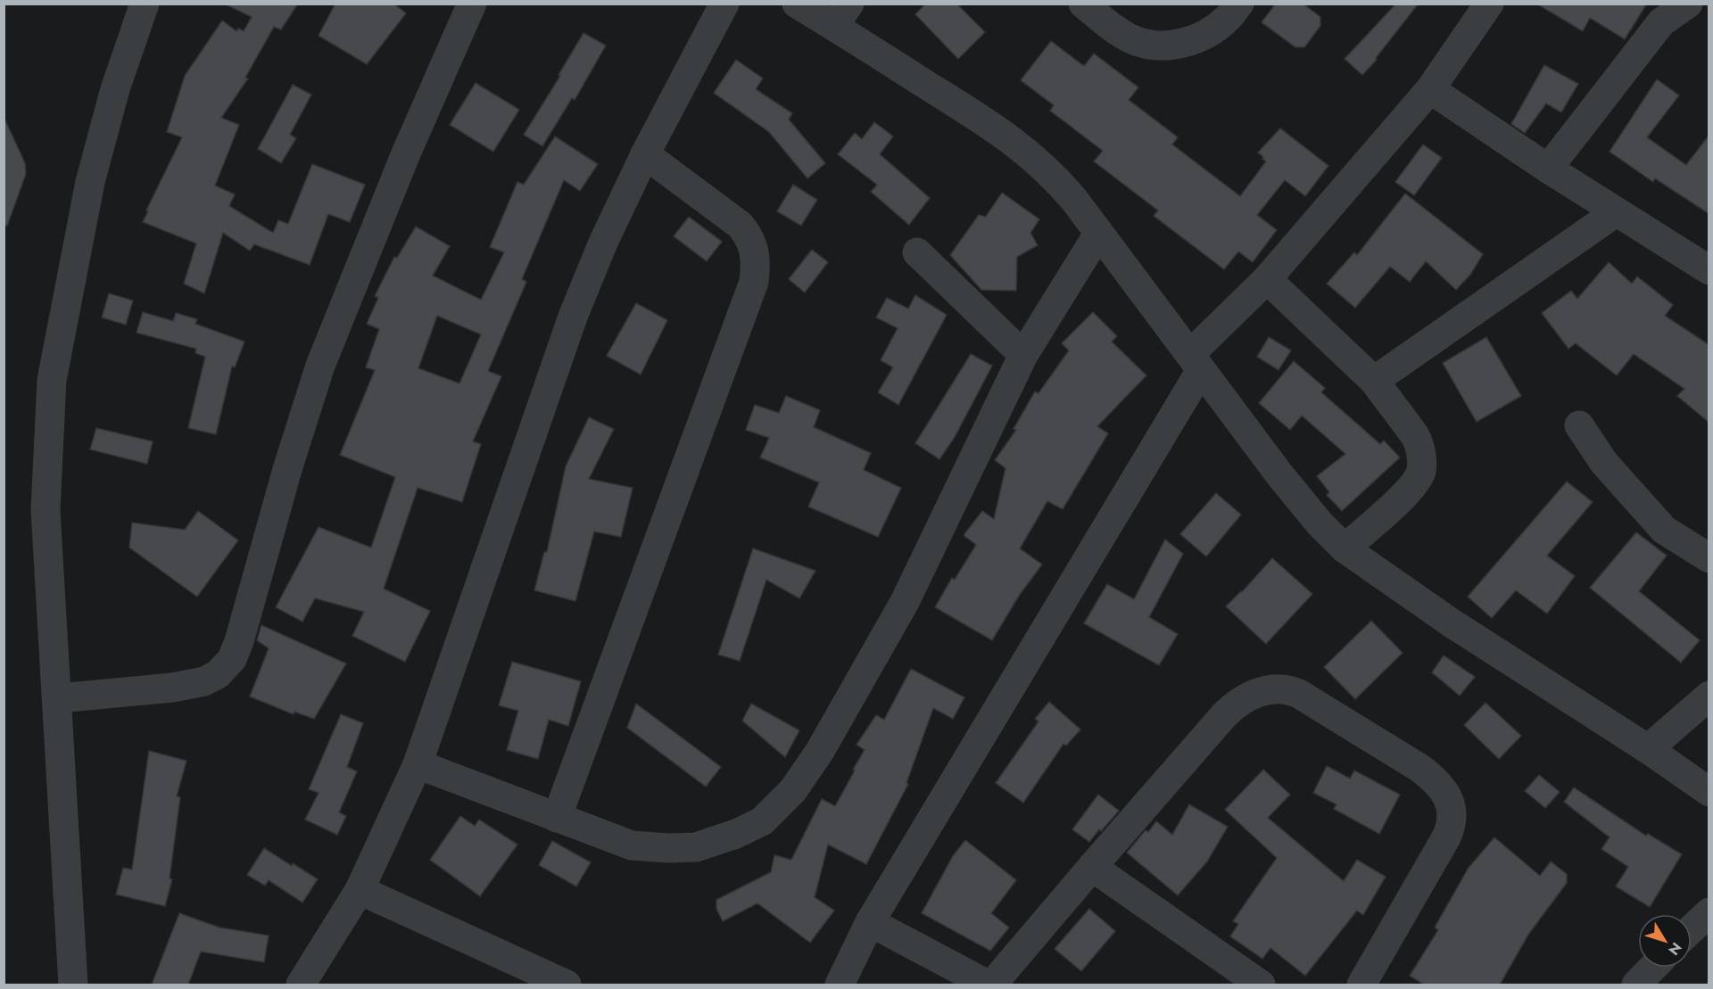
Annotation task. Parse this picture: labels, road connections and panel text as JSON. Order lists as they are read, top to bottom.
{
  "north": "bottom right"
}
